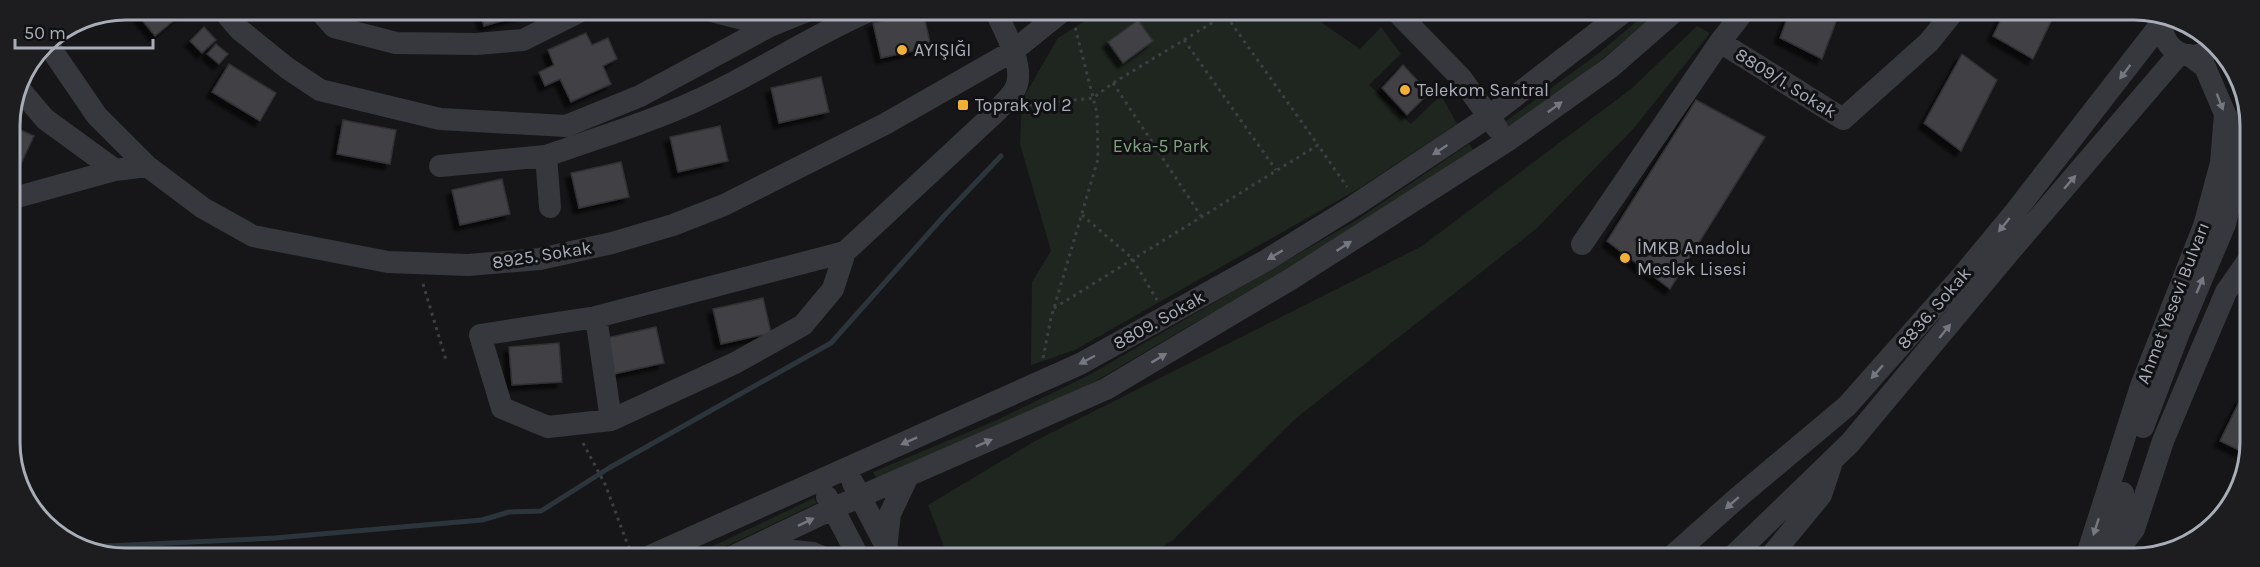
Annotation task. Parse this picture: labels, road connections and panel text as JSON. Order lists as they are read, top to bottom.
{
  "streets": {
    "street": [
      "8809/1. Sokak",
      "8925. Sokak",
      "Ahmet Yesevi Bulvarı",
      "8836. Sokak",
      "8809. Sokak"
    ]
  },
  "parks": ["Evka-5 Park"],
  "places": {
    "other": ["AYIŞIĞI", "Telekom Santral", "İMKB Anadolu Meslek Lisesi"],
    "transit": ["Toprak yol 2"]
  },
  "scale_bar": "50 m"
}
